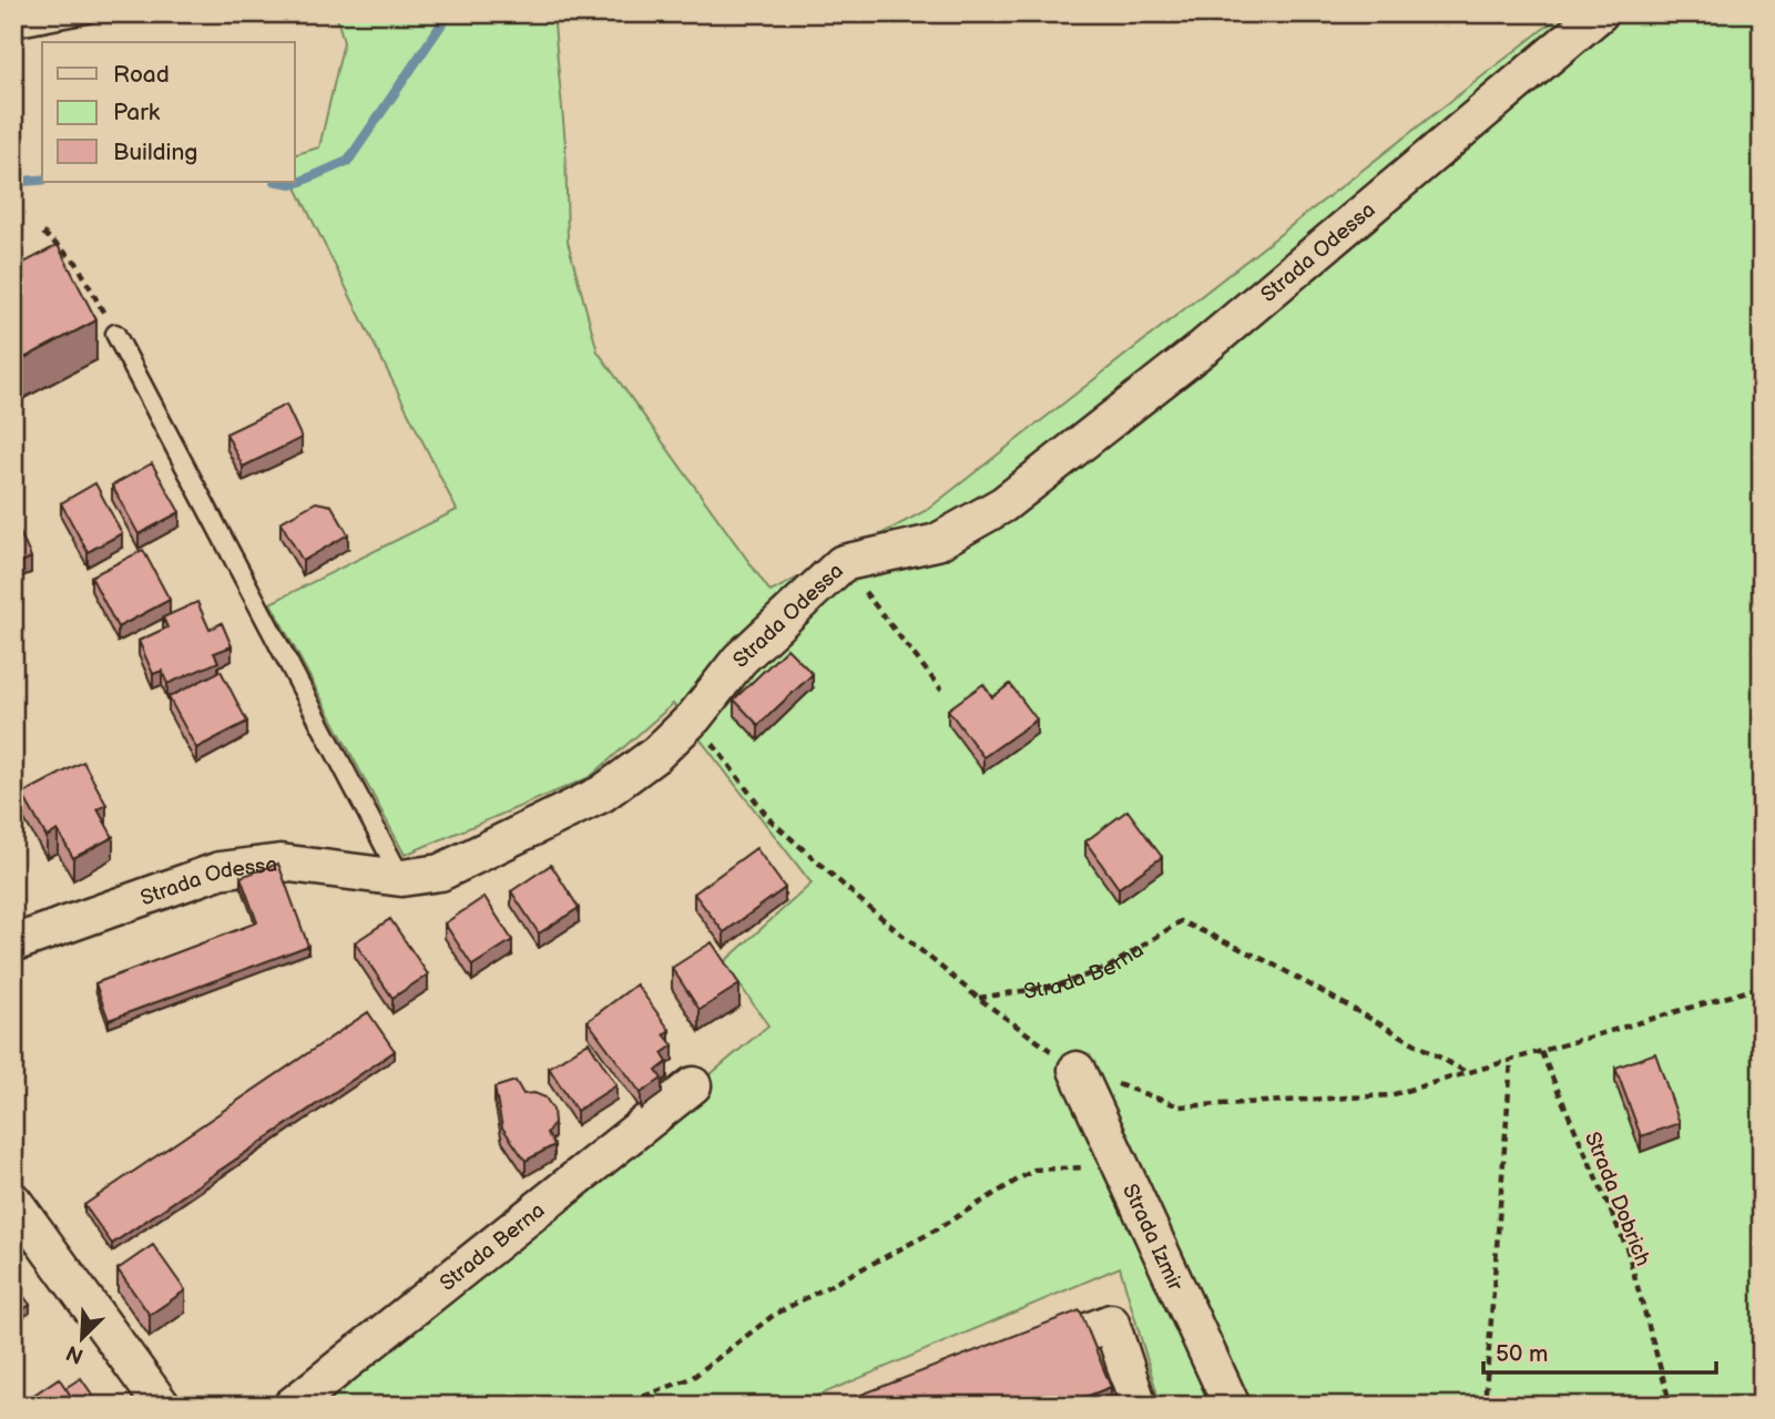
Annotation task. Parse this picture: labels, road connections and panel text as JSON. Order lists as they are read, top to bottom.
{
  "streets": {
    "street": ["Strada Odessa", "Strada Berna", "Strada Izmir"],
    "path": ["Strada Dobrich"]
  },
  "legend": ["Road", "Park", "Building"],
  "scale_bar": "50 m",
  "north": "bottom left"
}
